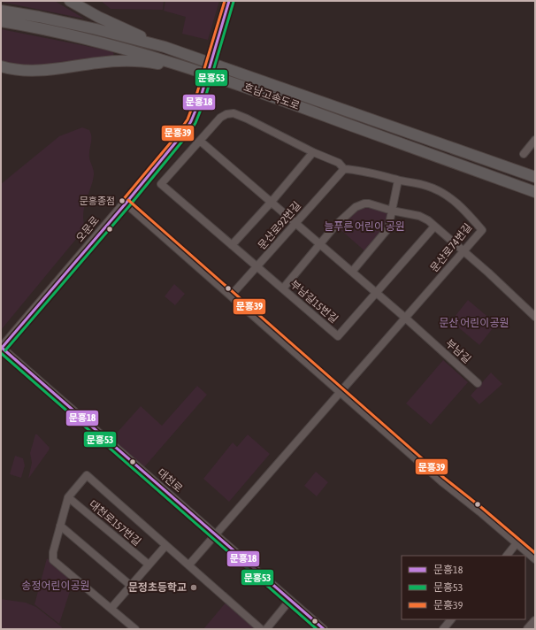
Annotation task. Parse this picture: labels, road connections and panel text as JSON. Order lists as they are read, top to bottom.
{
  "streets": {
    "highway": ["호남고속도로"],
    "main road": ["오문로"],
    "street": [
      "문산로92번길",
      "문산로74번길",
      "부남길15번길",
      "부남길",
      "대천로",
      "대천로157번길"
    ]
  },
  "crossings": [
    ["문산로92번길", "문산로74번길"],
    ["문산로92번길", "부남길15번길"],
    ["문산로92번길", "부남길"],
    ["오문로", "대천로"],
    ["문산로74번길", "부남길15번길"],
    ["문산로74번길", "부남길"],
    ["문산로74번길", "대천로"],
    ["부남길15번길", "부남길"]
  ],
  "parks": ["늘푸른 어린이 공원", "문산 어린이공원", "송정어린이공원"],
  "places": ["문흥종점", "문정초등학교"],
  "lines": ["transit line 문흥18", "transit line 문흥39", "transit line 문흥53"],
  "legend": ["문흥18", "문흥53", "문흥39"]
}
